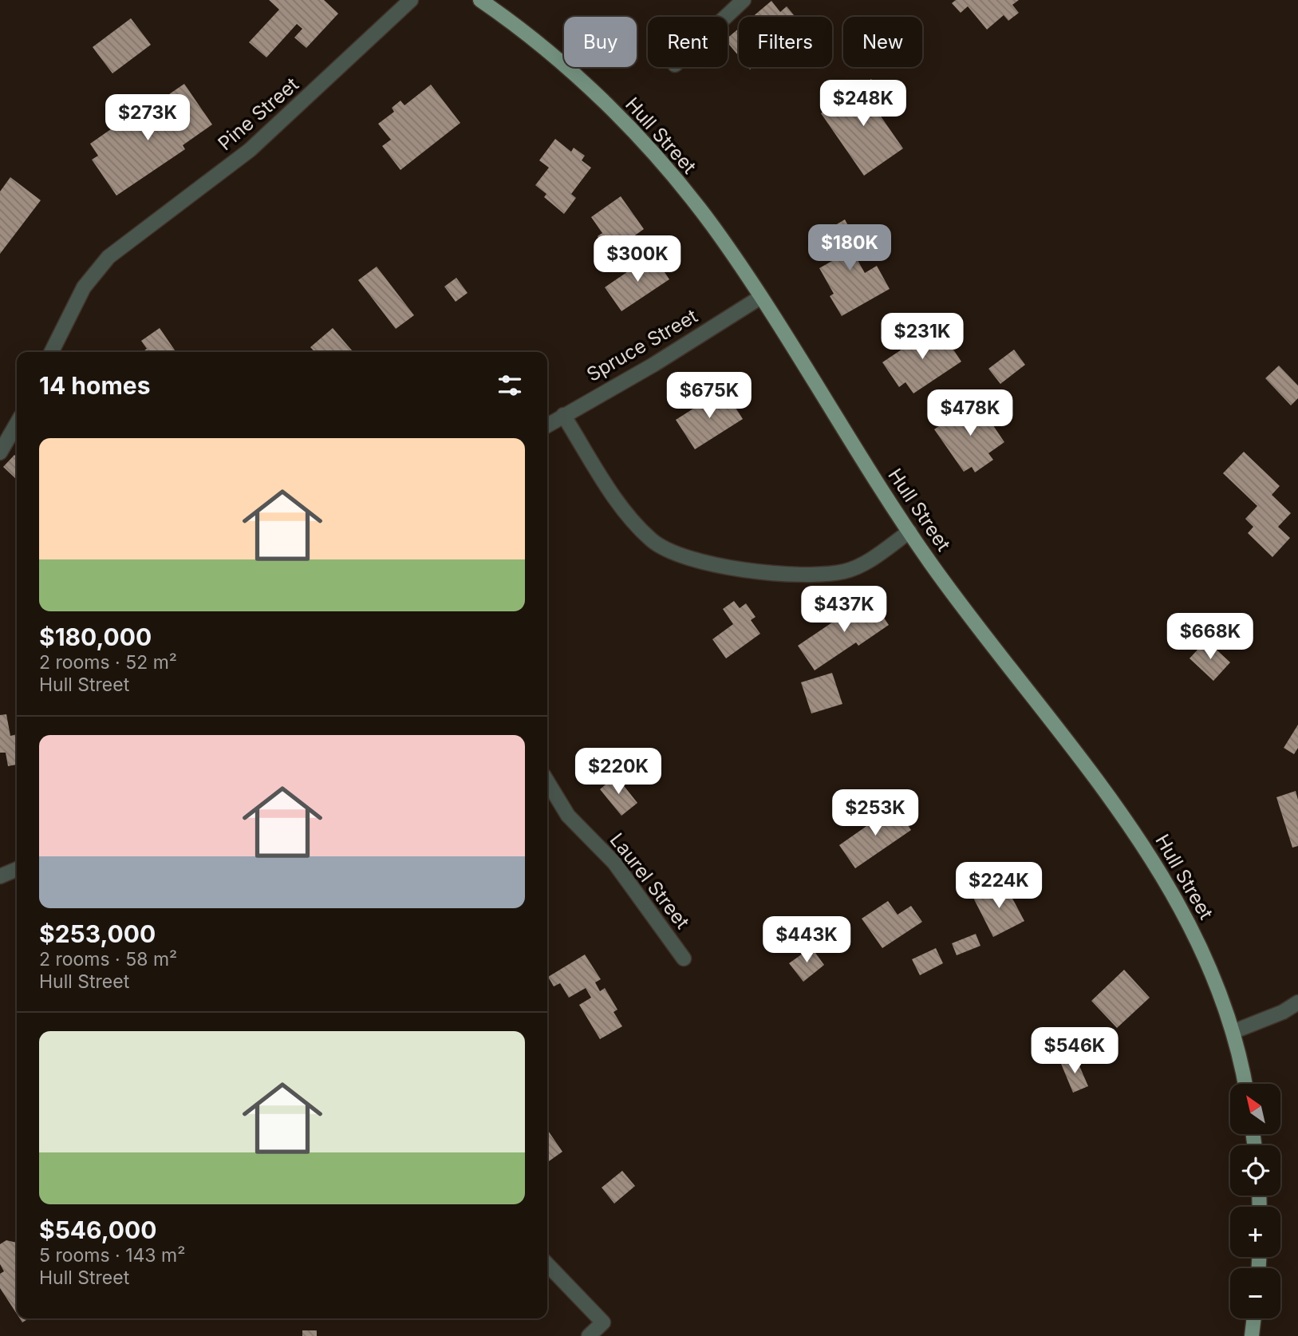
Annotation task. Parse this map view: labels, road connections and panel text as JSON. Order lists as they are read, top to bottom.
{
  "streets": {
    "main road": ["Hull Street"],
    "street": ["Pine Street", "Spruce Street", "Laurel Street"]
  },
  "crossings": [
    ["Hull Street", "Spruce Street"]
  ],
  "north": "top left",
  "page": {
    "chip": [
      "Buy",
      "Rent",
      "Filters",
      "New"
    ],
    "price": [
      "$248K",
      "$273K",
      "$180K",
      "$300K",
      "$231K",
      "$675K",
      "$478K",
      "$437K",
      "$668K",
      "$220K",
      "$253K",
      "$224K",
      "$443K",
      "$546K"
    ],
    "heading": "14 homes",
    "list": [
      {
        "name": "$180,000",
        "note": "2 rooms · 52 m² · Hull Street"
      },
      {
        "name": "$253,000",
        "note": "2 rooms · 58 m² · Hull Street"
      },
      {
        "name": "$546,000",
        "note": "5 rooms · 143 m² · Hull Street"
      }
    ],
    "map_buttons": ["+", "−"]
  }
}
